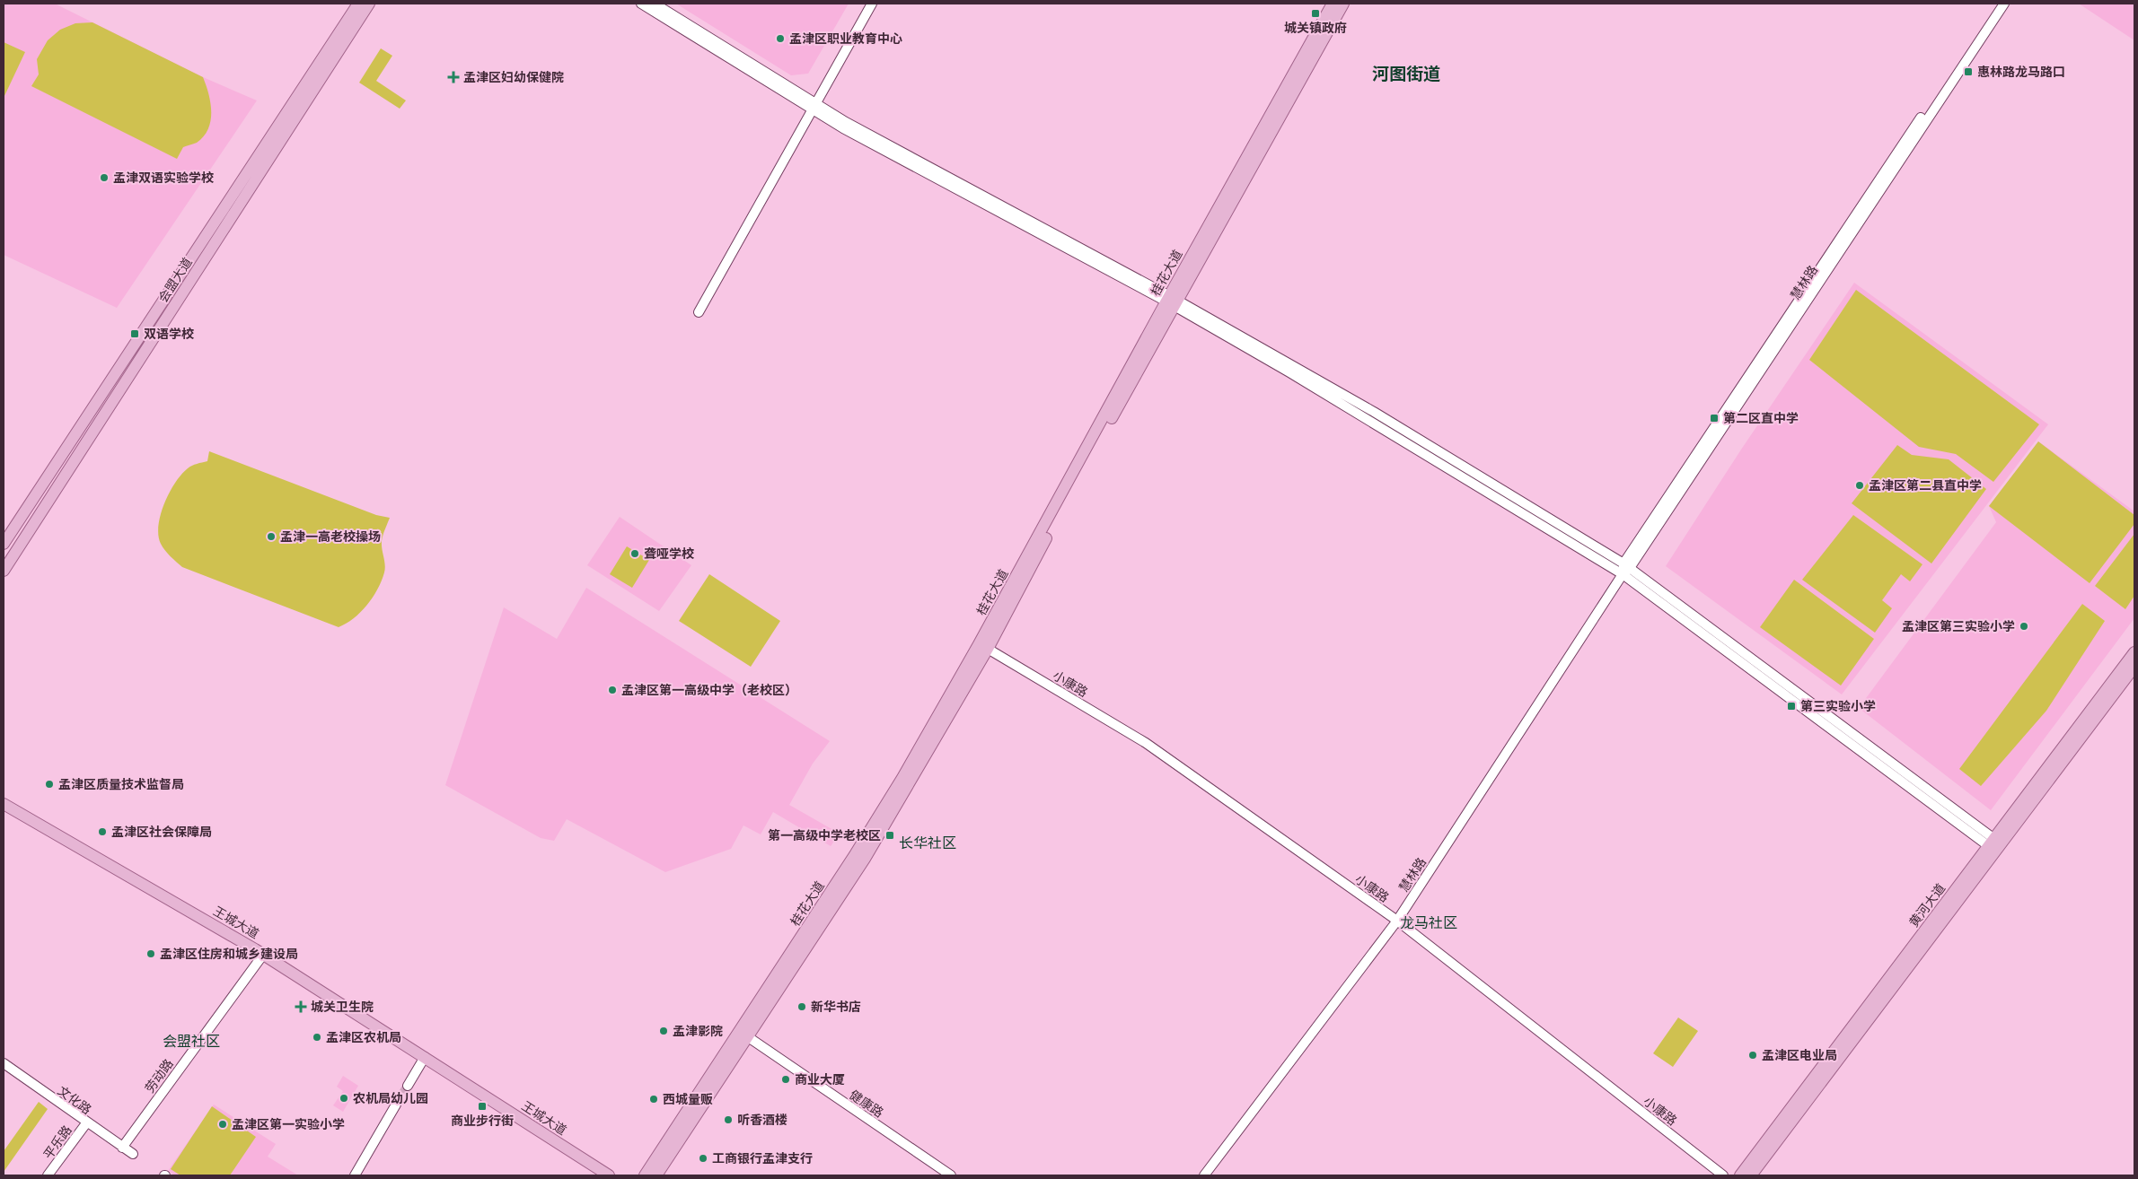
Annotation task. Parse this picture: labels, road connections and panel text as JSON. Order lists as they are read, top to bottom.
{
  "streets": {
    "main road": [
      "桂花大道",
      "会盟大道",
      "黄河大道",
      "王城大道"
    ],
    "street": [
      "慧林路",
      "小康路",
      "劳动路",
      "文化路",
      "健康路",
      "平乐路"
    ]
  },
  "crossings": [
    ["桂花大道", "小康路"],
    ["桂花大道", "健康路"],
    ["慧林路", "小康路"],
    ["王城大道", "劳动路"],
    ["劳动路", "文化路"],
    ["文化路", "平乐路"]
  ],
  "districts": [
    "河图街道",
    "长华社区",
    "龙马社区",
    "会盟社区"
  ],
  "places": {
    "transit": [
      "城关镇政府",
      "惠林路龙马路口",
      "双语学校",
      "第二区直中学",
      "第三实验小学",
      "第一高级中学老校区",
      "商业步行街"
    ],
    "other": [
      "孟津区职业教育中心",
      "孟津双语实验学校",
      "孟津区第二县直中学",
      "孟津一高老校操场",
      "聋哑学校",
      "孟津区第三实验小学",
      "孟津区第一高级中学（老校区）",
      "孟津区质量技术监督局",
      "孟津区社会保障局",
      "孟津区住房和城乡建设局",
      "新华书店",
      "孟津影院",
      "孟津区农机局",
      "孟津区电业局",
      "商业大厦",
      "农机局幼儿园",
      "西城量贩",
      "听香酒楼",
      "孟津区第一实验小学",
      "工商银行孟津支行"
    ],
    "health": ["孟津区妇幼保健院", "城关卫生院"]
  }
}
